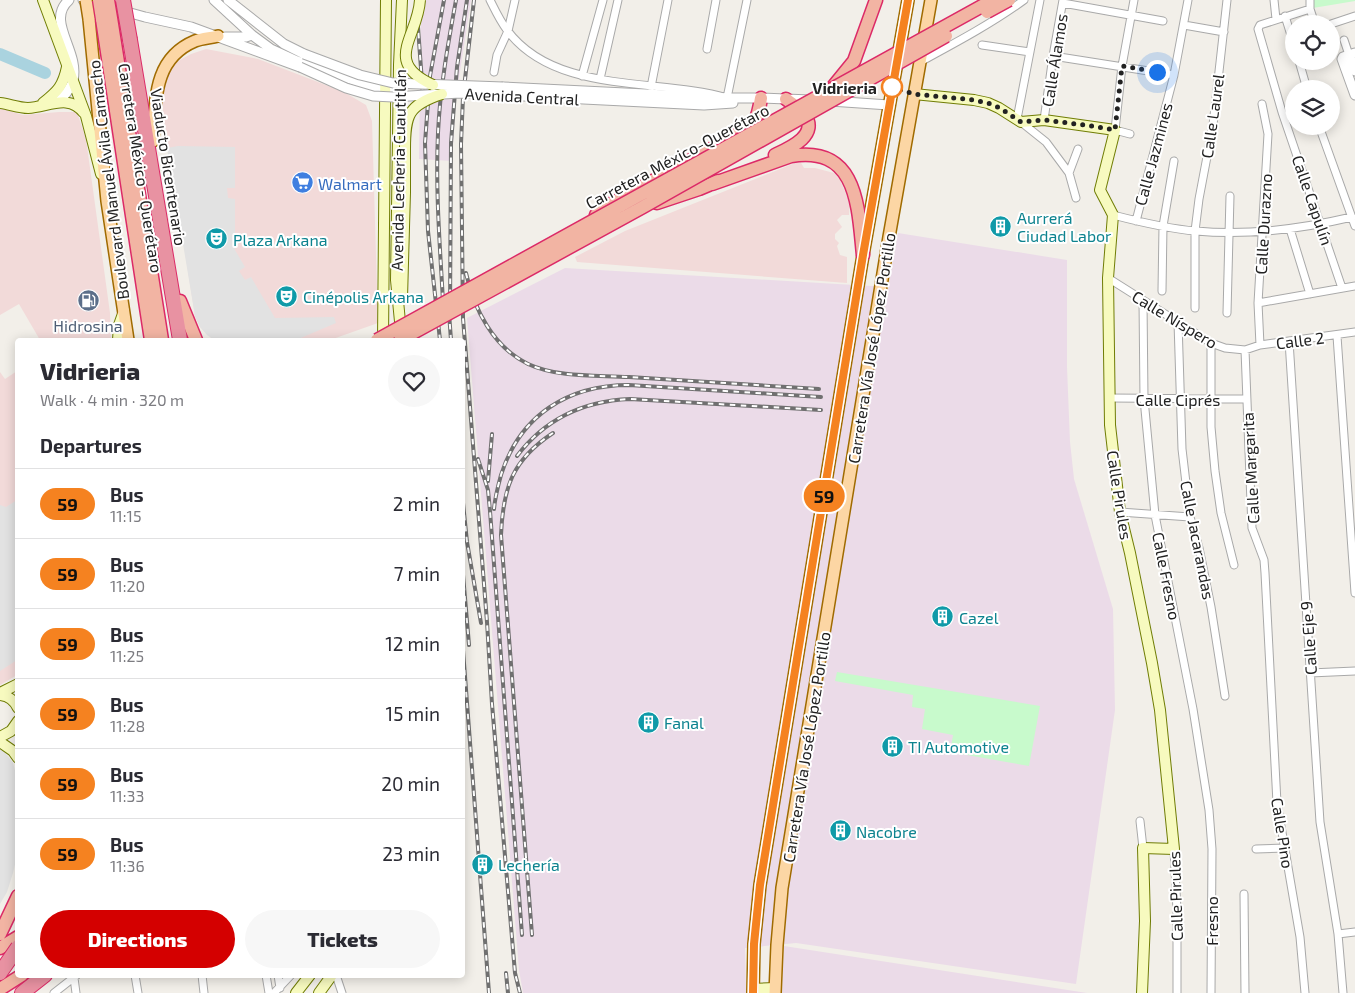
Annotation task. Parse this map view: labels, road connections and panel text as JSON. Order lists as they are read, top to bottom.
{
  "streets": {
    "highway": ["Carretera México-Querétaro", "Viaducto Bicentenario", "Carretera México - Querétaro"],
    "main road": [
      "Avenida Lecheria Cuautitlán",
      "Boulevard Manuel Ávila Camacho",
      "Carretera Vía José López Portillo",
      "Calle Pirules"
    ],
    "street": [
      "Calle Álamos",
      "Avenida Central",
      "Calle Laurel",
      "Calle Jazmines",
      "Calle Capulín",
      "Calle Durazno",
      "Calle Níspero",
      "Calle 2",
      "Calle Ciprés",
      "Calle Margarita",
      "Calle Jacarandas",
      "Calle Fresno",
      "Calle Eje 9",
      "Calle Pino",
      "Fresno"
    ]
  },
  "crossings": [
    ["Avenida Central", "Carretera Vía José López Portillo"],
    ["Carretera México - Querétaro", "Boulevard Manuel Ávila Camacho"],
    ["Calle Durazno", "Calle 2"],
    ["Calle Níspero", "Calle 2"],
    ["Calle Níspero", "Calle Margarita"],
    ["Calle Níspero", "Calle Pirules"],
    ["Calle Níspero", "Calle Jacarandas"],
    ["Calle Níspero", "Calle Fresno"],
    ["Calle 2", "Calle Margarita"],
    ["Calle 2", "Calle Eje 9"],
    ["Calle Ciprés", "Calle Margarita"],
    ["Calle Ciprés", "Calle Pirules"],
    ["Calle Ciprés", "Calle Jacarandas"],
    ["Calle Ciprés", "Calle Fresno"],
    ["Calle Margarita", "Calle Pino"],
    ["Calle Fresno", "Fresno"]
  ],
  "places": {
    "other": ["Vidrieria"],
    "supermarket": ["Walmart"],
    "building": [
      "Aurrerá Ciudad Labor",
      "Cazel",
      "Fanal",
      "TI Automotive",
      "Nacobre",
      "Lechería"
    ],
    "theatre": ["Plaza Arkana", "Cinépolis Arkana"],
    "fuel station": ["Hidrosina"]
  },
  "lines": ["bus line 59"],
  "page": {
    "on_map": "59",
    "heading": [
      ["Vidrieria", "Walk · 4 min · 320 m"],
      "Departures"
    ],
    "list": [
      {
        "mark": "59",
        "name": "Bus",
        "note": "11:15",
        "value": "2 min"
      },
      {
        "mark": "59",
        "name": "Bus",
        "note": "11:20",
        "value": "7 min"
      },
      {
        "mark": "59",
        "name": "Bus",
        "note": "11:25",
        "value": "12 min"
      },
      {
        "mark": "59",
        "name": "Bus",
        "note": "11:28",
        "value": "15 min"
      },
      {
        "mark": "59",
        "name": "Bus",
        "note": "11:33",
        "value": "20 min"
      },
      {
        "mark": "59",
        "name": "Bus",
        "note": "11:36",
        "value": "23 min"
      }
    ],
    "buttons": ["Directions", "Tickets"]
  }
}
